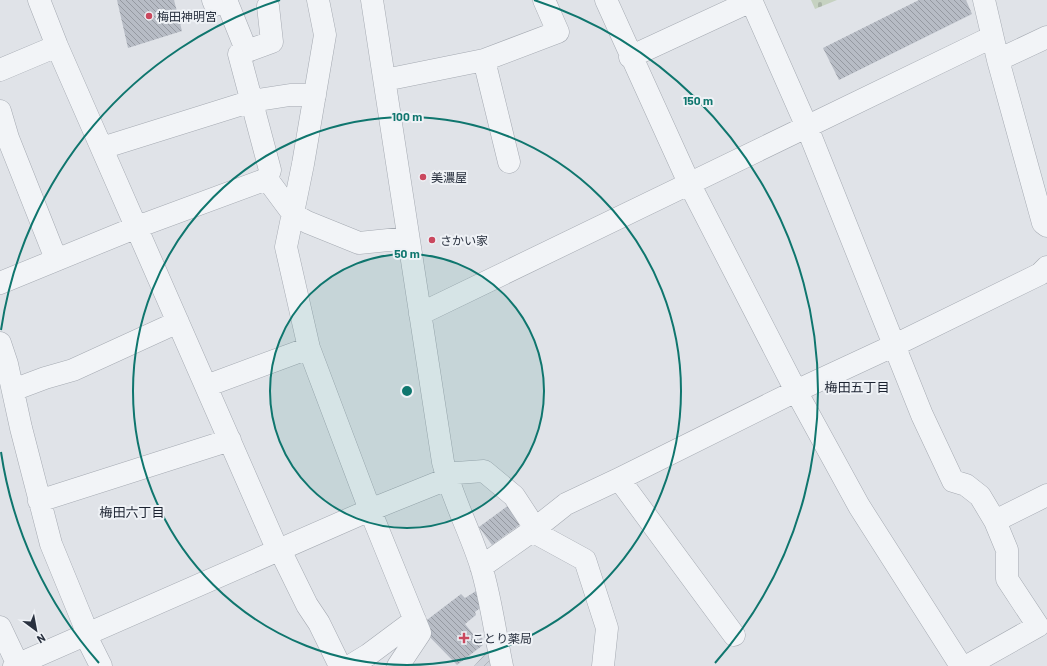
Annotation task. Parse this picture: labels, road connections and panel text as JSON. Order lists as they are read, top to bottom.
{
  "districts": ["梅田五丁目", "梅田六丁目"],
  "places": {
    "other": ["梅田神明宮", "美濃屋", "さかい家"],
    "health": ["ことり薬局"]
  },
  "north": "bottom right",
  "rings": ["150 m", "100 m", "50 m"]
}
